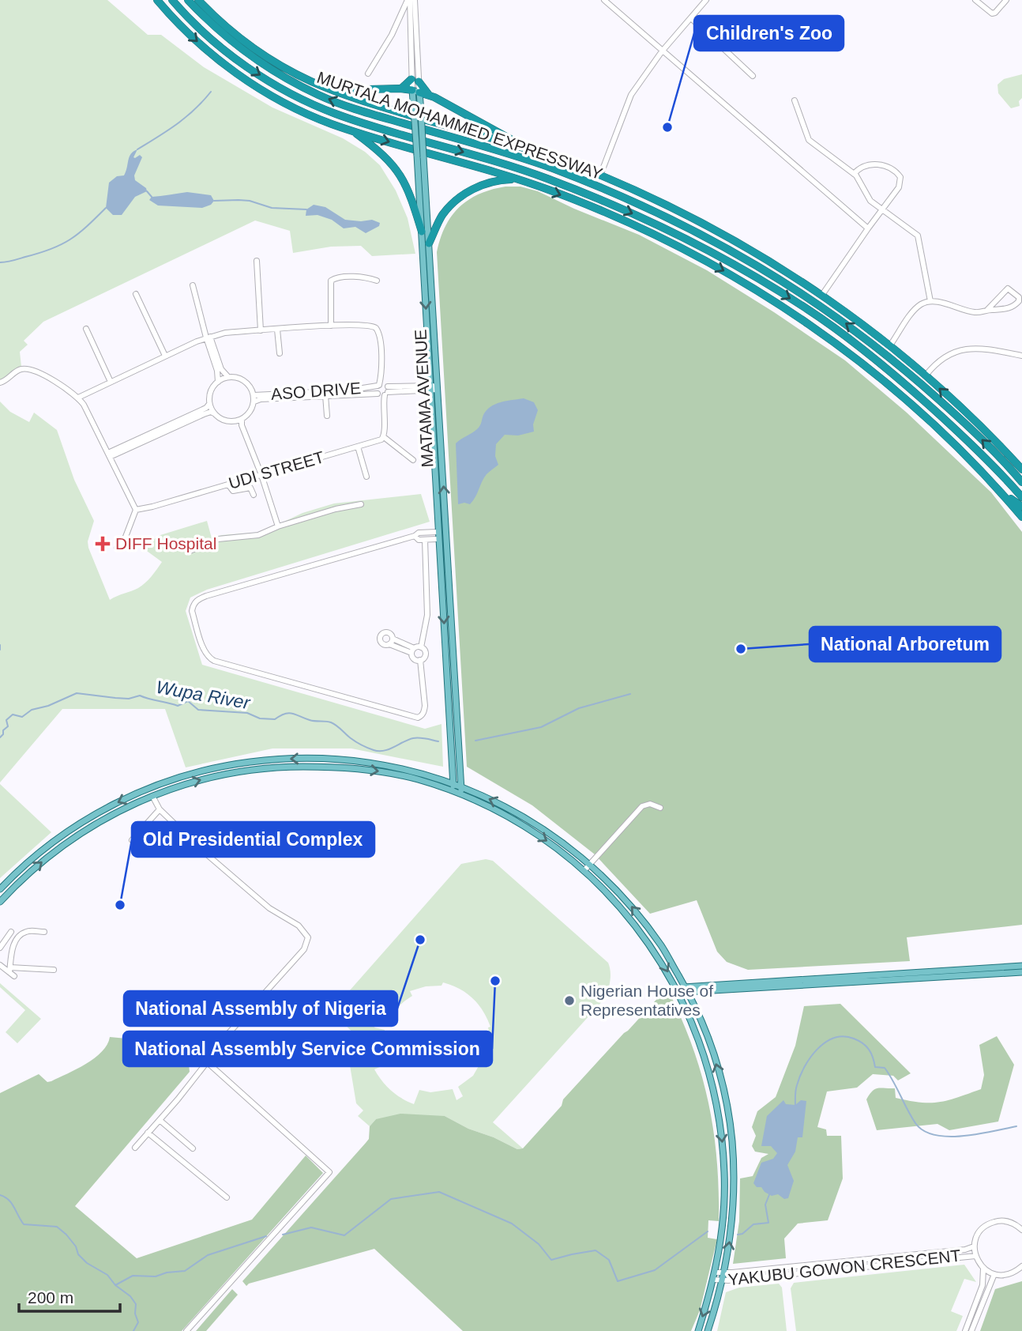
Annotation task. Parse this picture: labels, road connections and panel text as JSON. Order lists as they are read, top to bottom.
{
  "streets": {
    "highway": ["MURTALA MOHAMMED EXPRESSWAY"],
    "main road": ["MATAMA AVENUE"],
    "street": ["ASO DRIVE", "UDI STREET", "YAKUBU GOWON CRESCENT"]
  },
  "crossings": [
    ["ASO DRIVE", "MATAMA AVENUE"]
  ],
  "water": ["Wupa River"],
  "places": {
    "other": [
      "Children's Zoo",
      "National Arboretum",
      "Old Presidential Complex",
      "National Assembly of Nigeria",
      "National Assembly Service Commission",
      "Nigerian House of Representatives"
    ],
    "health": ["DIFF Hospital"]
  },
  "scale_bar": "200 m"
}
